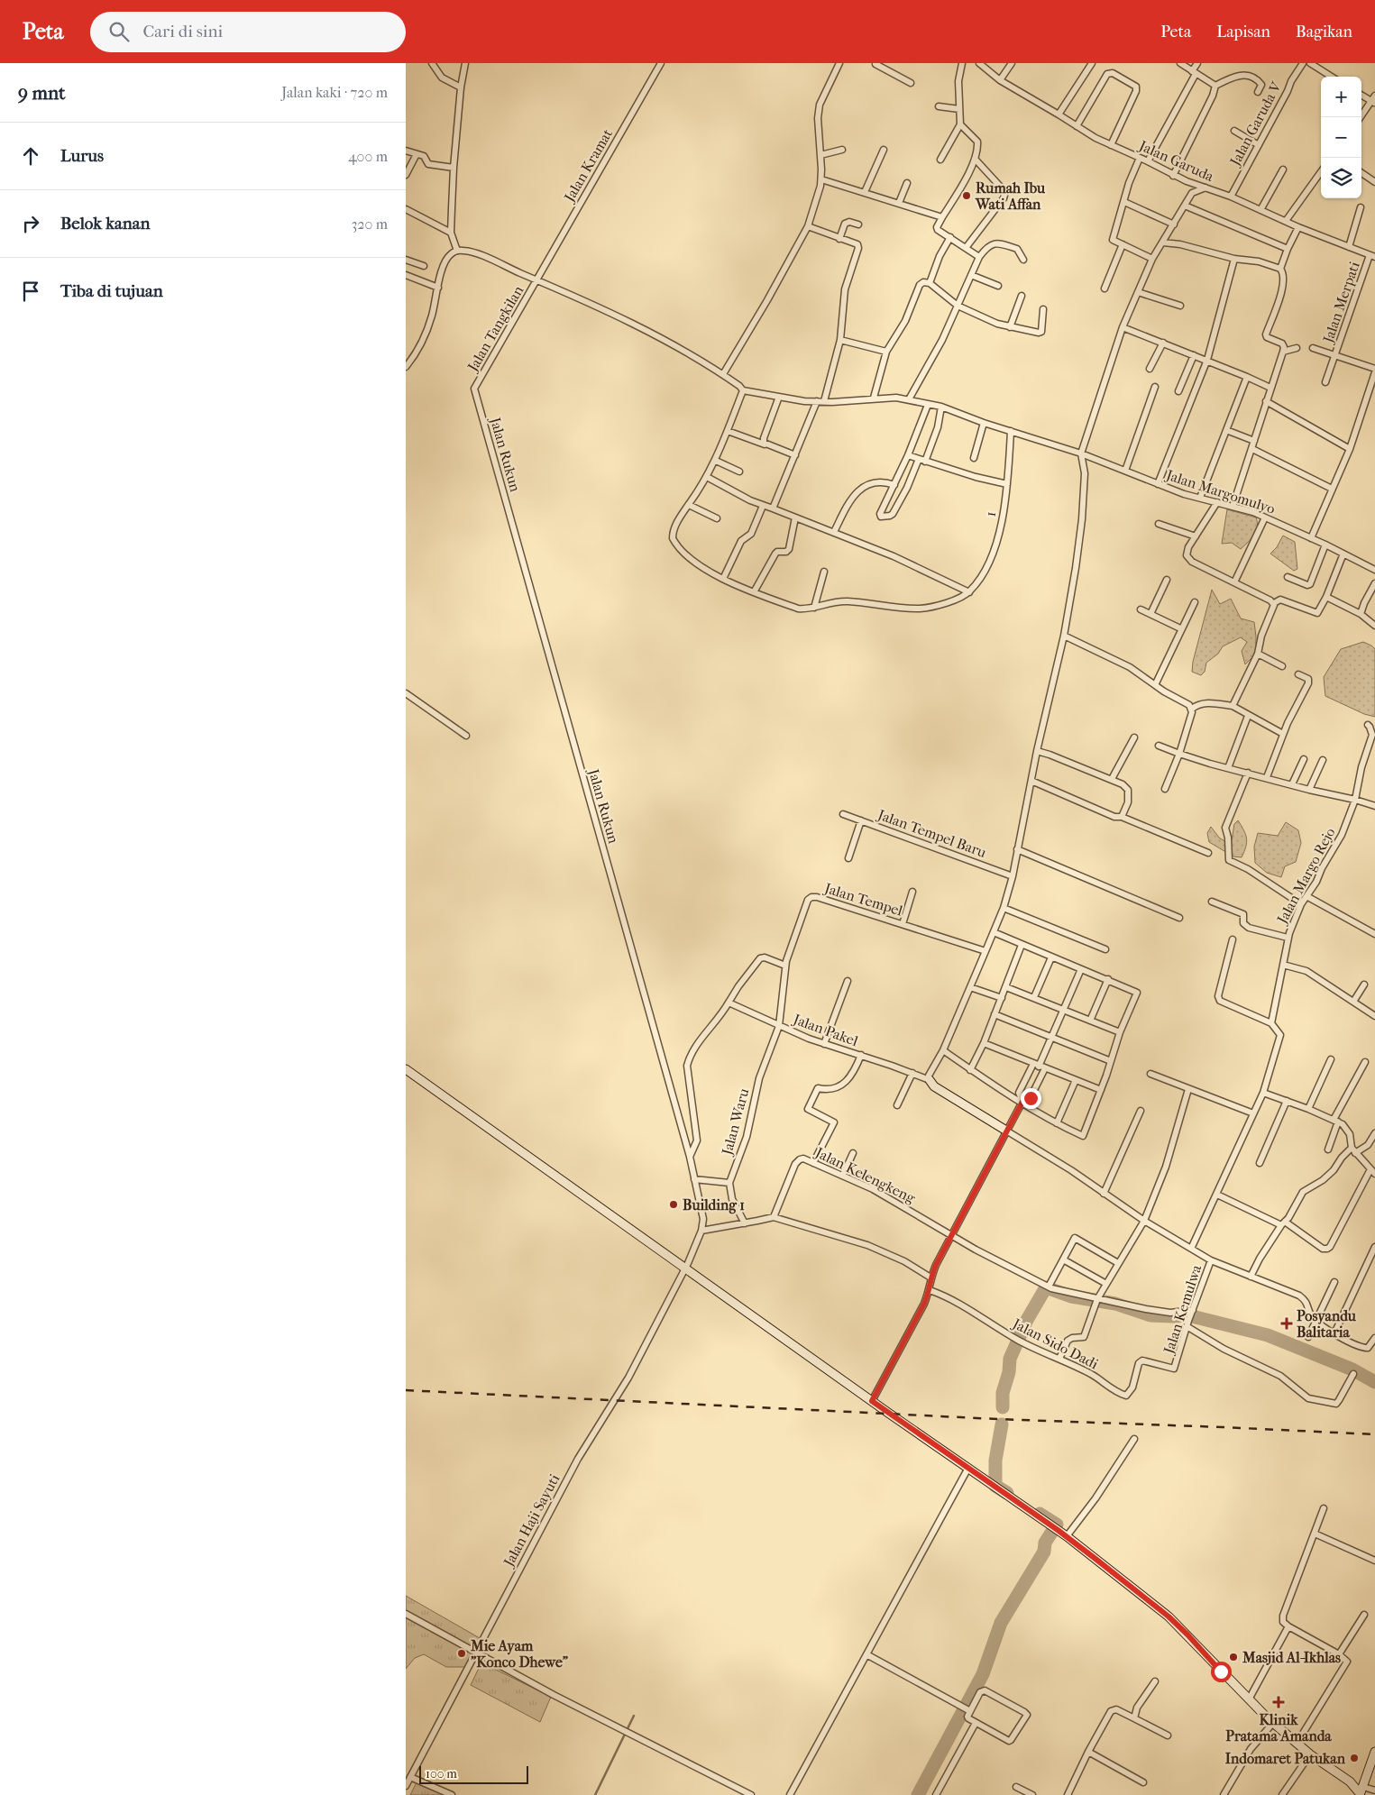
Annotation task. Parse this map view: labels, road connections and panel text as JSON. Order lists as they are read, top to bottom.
{
  "streets": {
    "street": [
      "Jalan Garuda V",
      "Jalan Garuda",
      "Jalan Kramat",
      "Jalan Merpati",
      "Jalan Tangkilan",
      "Jalan Rukun",
      "Jalan Margomulyo",
      "1",
      "Jalan Tempel Baru",
      "Jalan Margo Rejo",
      "Jalan Tempel",
      "Jalan Pakel",
      "Jalan Waru",
      "Jalan Kelengkeng",
      "Jalan Kemulwa",
      "Jalan Sido Dadi",
      "Jalan Haji Sayuti"
    ]
  },
  "crossings": [
    ["Jalan Garuda V", "Jalan Garuda"],
    ["Jalan Garuda", "Jalan Merpati"],
    ["Jalan Kramat", "Jalan Tangkilan"],
    ["Jalan Tangkilan", "Jalan Rukun"],
    ["Jalan Rukun", "Jalan Haji Sayuti"],
    ["Jalan Margomulyo", "1"],
    ["Jalan Tempel", "Jalan Pakel"],
    ["Jalan Tempel", "Jalan Waru"],
    ["Jalan Pakel", "Jalan Waru"],
    ["Jalan Kelengkeng", "Jalan Kemulwa"],
    ["Jalan Kemulwa", "Jalan Sido Dadi"]
  ],
  "places": {
    "other": [
      "Rumah Ibu Wati Affan",
      "Building 1",
      "Mie Ayam \"Konco Dhewe\"",
      "Masjid Al-Ikhlas",
      "Indomaret Patukan"
    ],
    "health": ["Posyandu Balitaria", "Klinik Pratama Amanda"]
  },
  "scale_bar": "100 m",
  "page": {
    "header": "Peta",
    "search": "Cari di sini",
    "nav": ["Peta", "Lapisan", "Bagikan"],
    "heading": ["9 mnt", "Jalan kaki · 720 m"],
    "map_buttons": ["+", "−"],
    "list": [
      ["Lurus", "400 m"],
      ["Belok kanan", "320 m"],
      "Tiba di tujuan"
    ],
    "scale": "100 m"
  }
}
